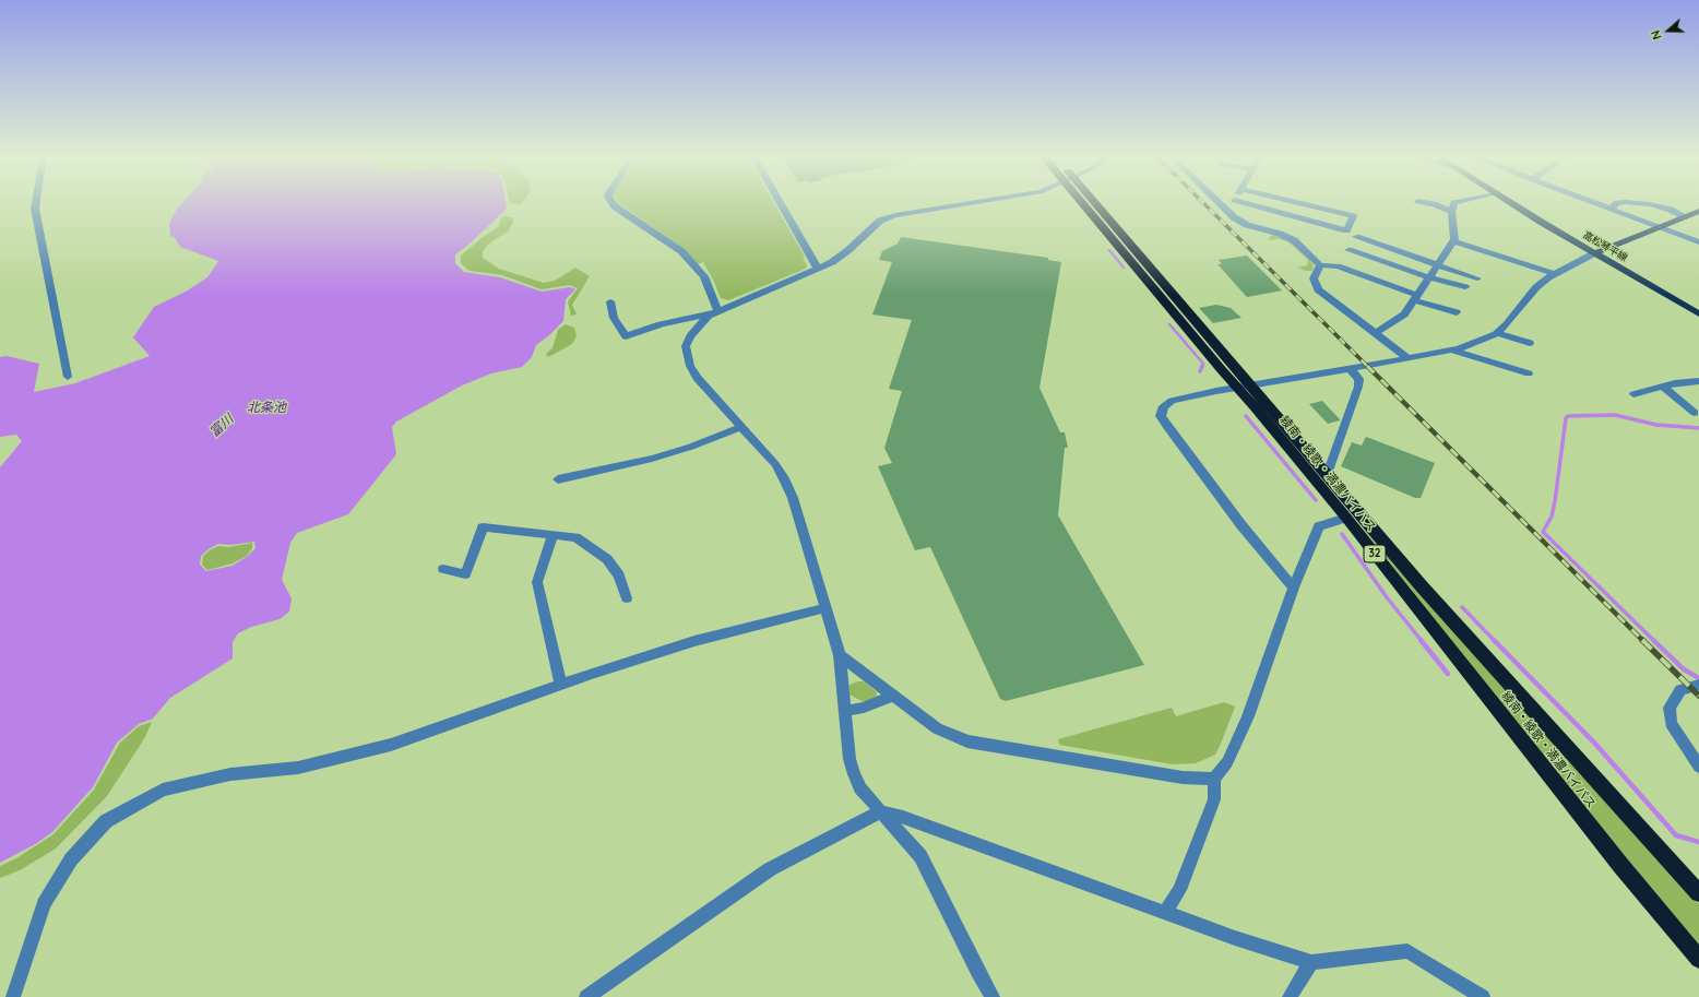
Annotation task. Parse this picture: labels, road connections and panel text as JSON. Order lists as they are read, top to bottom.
{
  "streets": {
    "highway": ["綾南・綾歌・満濃バイパス", "32"],
    "main road": ["高松琴平線"]
  },
  "water": ["北条池", "富川"],
  "north": "left"
}
